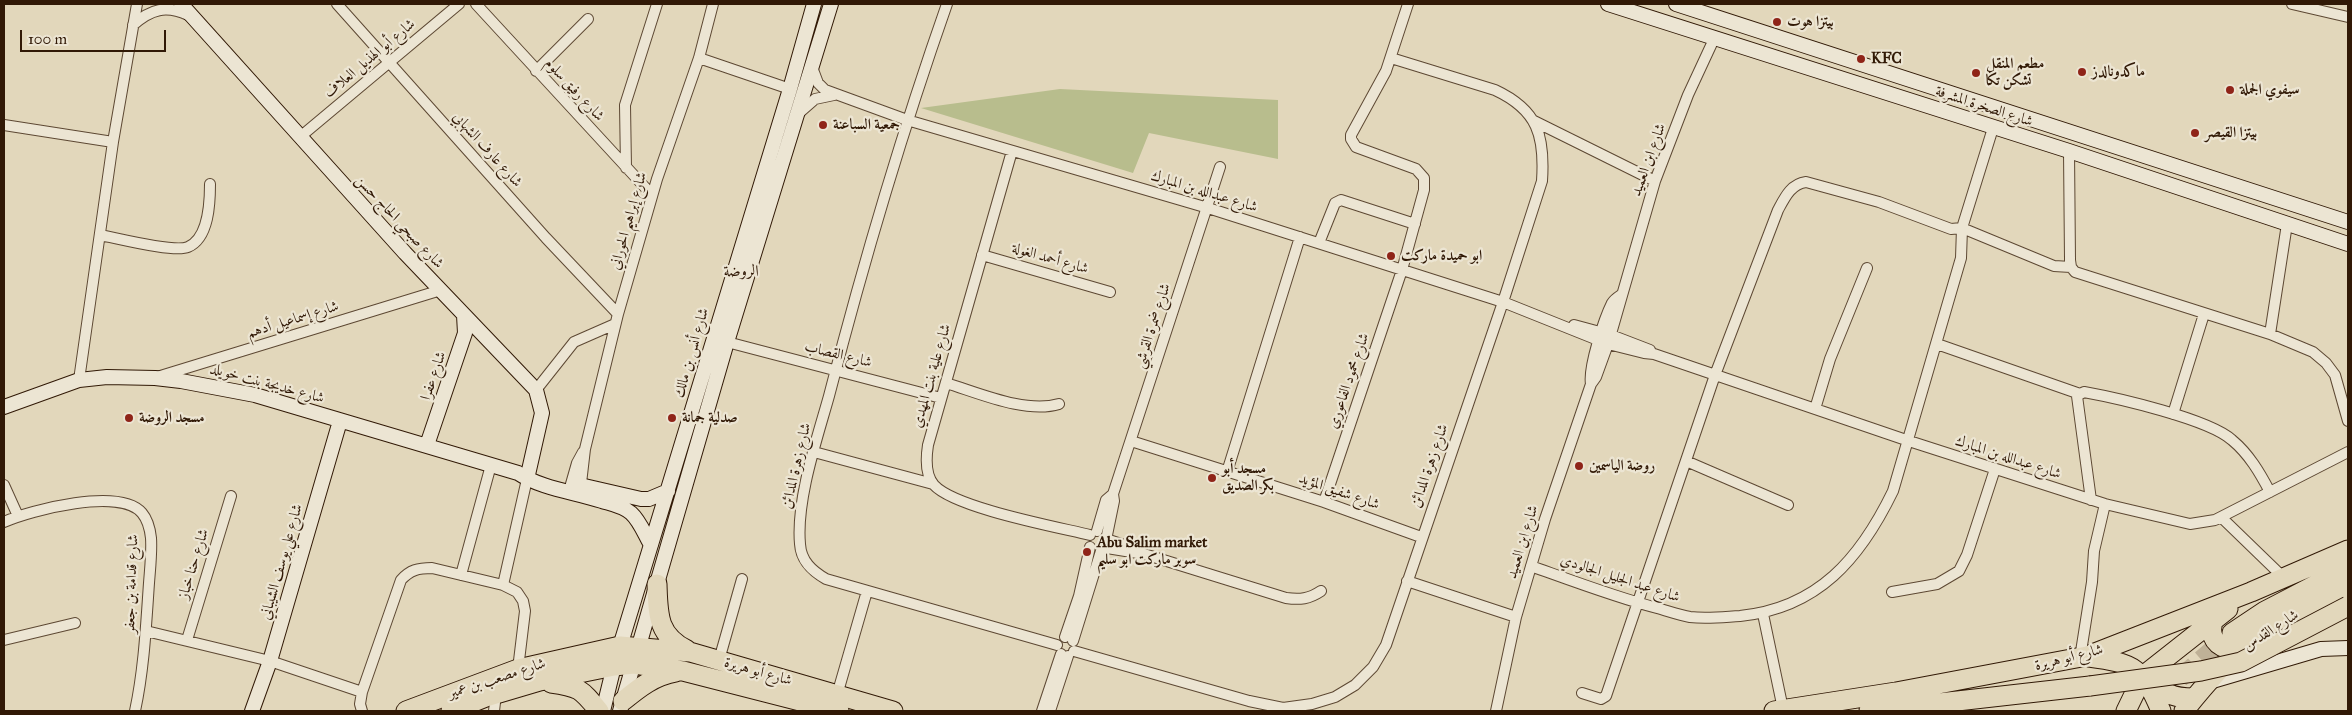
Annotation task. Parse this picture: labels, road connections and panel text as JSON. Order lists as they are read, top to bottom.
{
  "streets": {
    "highway": ["شارع القدس", "شارع أبو هريرة", "شارع مصعب بن عمير"],
    "main road": [
      "شارع الصخرة المشرفة",
      "شارع صبحي الحاج حسن",
      "شارع أنس بن مالك",
      "شارع عفرا",
      "شارع خديجة بنت خويلد",
      "شارع علي يوسف الشيباني"
    ],
    "street": [
      "شارع أبو الهذيل العلاف",
      "شارع رفيق سلوم",
      "شارع عارف الشهابي",
      "شارع ابن العميد",
      "شارع عبدالله بن المبارك",
      "شارع إبراهيم الحوراني",
      "شارع أحمد الغولة",
      "شارع إسماعيل أدهم",
      "شارع ضمرة القرشي",
      "شارع القصاب",
      "شارع علية بنت المهدي",
      "شارع محمود الفاعوري",
      "شارع زهرة المدائن",
      "شارع شفيق المؤيد",
      "شارع حنا خباز",
      "شارع عبد الجليل الجالودي",
      "شارع قدامة بن جعفر"
    ]
  },
  "crossings": [
    ["شارع أبو الهذيل العلاف", "شارع عارف الشهابي"],
    ["شارع أبو الهذيل العلاف", "شارع صبحي الحاج حسن"],
    ["شارع رفيق سلوم", "شارع إبراهيم الحوراني"],
    ["شارع الصخرة المشرفة", "شارع ابن العميد"],
    ["شارع الصخرة المشرفة", "شارع عبد الجليل الجالودي"],
    ["شارع عارف الشهابي", "شارع إبراهيم الحوراني"],
    ["شارع ابن العميد", "شارع عبدالله بن المبارك"],
    ["شارع ابن العميد", "شارع عبد الجليل الجالودي"],
    ["شارع عبدالله بن المبارك", "شارع ضمرة القرشي"],
    ["شارع عبدالله بن المبارك", "شارع أنس بن مالك"],
    ["شارع عبدالله بن المبارك", "شارع علية بنت المهدي"],
    ["شارع عبدالله بن المبارك", "شارع محمود الفاعوري"],
    ["شارع عبدالله بن المبارك", "شارع زهرة المدائن"],
    ["شارع عبدالله بن المبارك", "شارع عبد الجليل الجالودي"],
    ["شارع إبراهيم الحوراني", "شارع خديجة بنت خويلد"],
    ["شارع صبحي الحاج حسن", "شارع إسماعيل أدهم"],
    ["شارع صبحي الحاج حسن", "شارع عفرا"],
    ["شارع أحمد الغولة", "شارع علية بنت المهدي"],
    ["شارع إسماعيل أدهم", "شارع خديجة بنت خويلد"],
    ["شارع ضمرة القرشي", "شارع زهرة المدائن"],
    ["شارع ضمرة القرشي", "شارع شفيق المؤيد"],
    ["شارع أنس بن مالك", "شارع القصاب"],
    ["شارع أنس بن مالك", "شارع خديجة بنت خويلد"],
    ["شارع أنس بن مالك", "شارع أبو هريرة"],
    ["شارع أنس بن مالك", "شارع مصعب بن عمير"],
    ["شارع القصاب", "شارع علية بنت المهدي"],
    ["شارع القصاب", "شارع زهرة المدائن"],
    ["شارع عفرا", "شارع خديجة بنت خويلد"],
    ["شارع محمود الفاعوري", "شارع شفيق المؤيد"],
    ["شارع خديجة بنت خويلد", "شارع علي يوسف الشيباني"],
    ["شارع زهرة المدائن", "شارع شفيق المؤيد"],
    ["شارع أبو هريرة", "شارع مصعب بن عمير"]
  ],
  "districts": ["الروضة"],
  "places": [
    "بيتزا هوت",
    "KFC",
    "ماكدونالدز",
    "مطعم المنقل تشكن تكا",
    "سيفوي الجملة",
    "جمعية السباعنة",
    "بيتزا القيصر",
    "ابو حميدة ماركت",
    "مسجد الروضة",
    "صدلية جمانة",
    "روضة الياسمين",
    "مسجد أبو بكر الصديق",
    "Abu Salim market سوبر ماركت ابو سليم"
  ],
  "scale_bar": "100 m"
}
